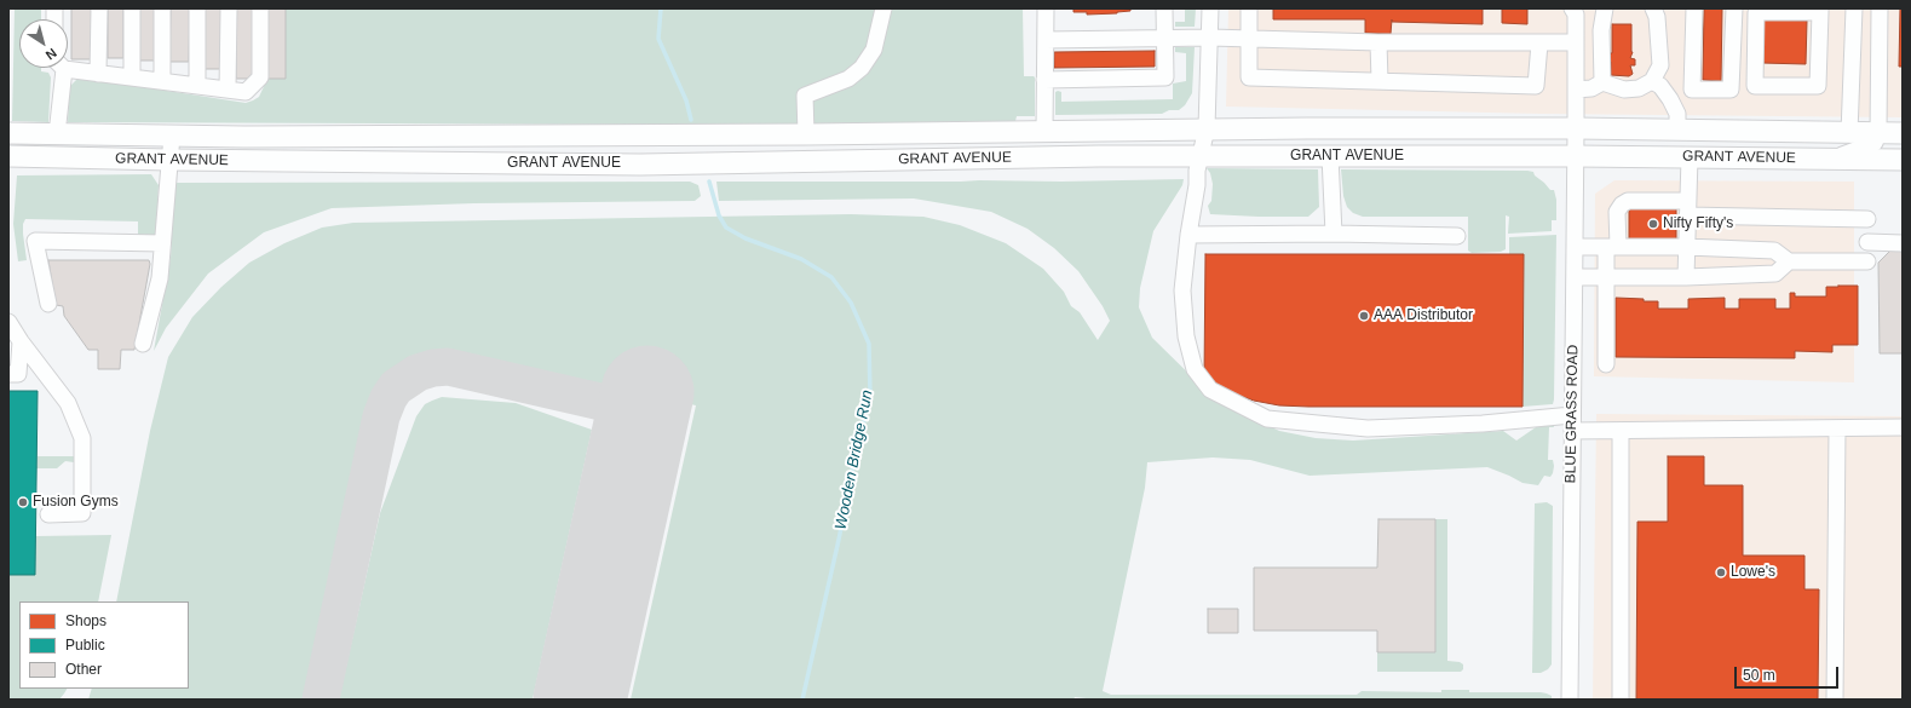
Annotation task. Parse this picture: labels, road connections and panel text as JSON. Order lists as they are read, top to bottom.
{
  "streets": {
    "main road": ["GRANT AVENUE"],
    "street": ["BLUE GRASS ROAD"]
  },
  "crossings": [
    ["GRANT AVENUE", "BLUE GRASS ROAD"]
  ],
  "water": ["Wooden Bridge Run"],
  "places": [
    "Nifty Fifty's",
    "AAA Distributor",
    "Fusion Gyms",
    "Lowe's"
  ],
  "legend": ["Shops", "Public", "Other"],
  "scale_bar": "50 m",
  "north": "bottom right"
}
